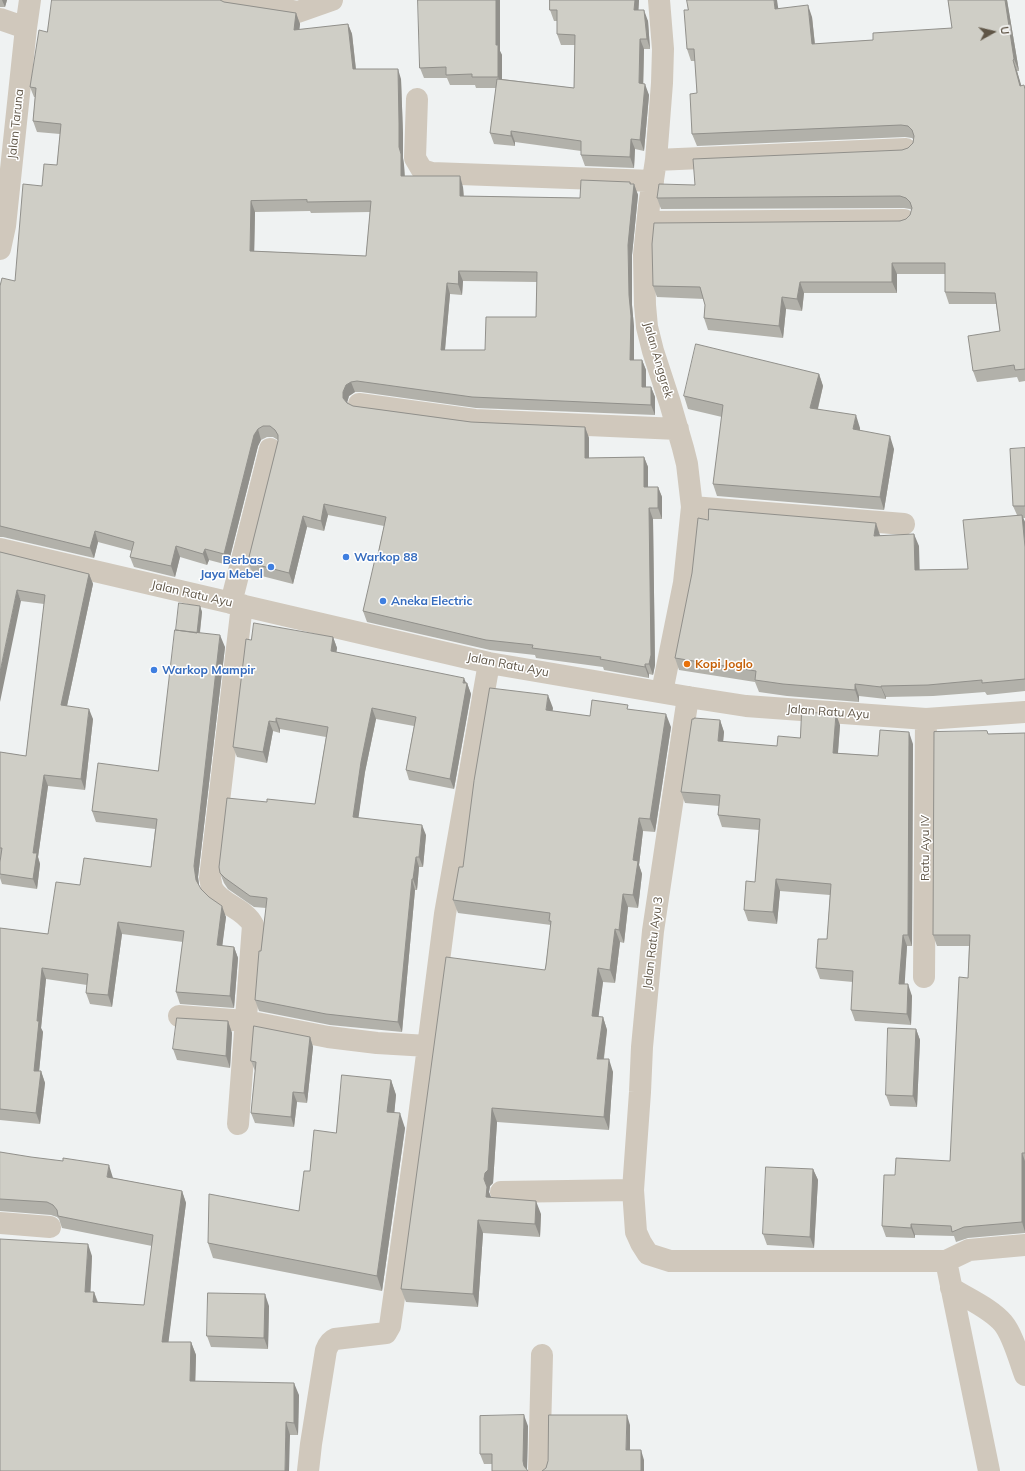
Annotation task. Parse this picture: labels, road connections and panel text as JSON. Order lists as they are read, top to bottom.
{
  "streets": {
    "street": [
      "Jalan Taruna",
      "Jalan Anggrek",
      "Jalan Ratu Ayu",
      "Ratu Ayu IV",
      "Jalan Ratu Ayu 3"
    ]
  },
  "crossings": [
    ["Jalan Anggrek", "Jalan Ratu Ayu"],
    ["Jalan Ratu Ayu", "Ratu Ayu IV"],
    ["Jalan Ratu Ayu", "Jalan Ratu Ayu 3"]
  ],
  "places": [
    "Warkop 88",
    "Berbas Jaya Mebel",
    "Aneka Electric",
    "Kopi Joglo",
    "Warkop Mampir"
  ],
  "north": "right"
}
